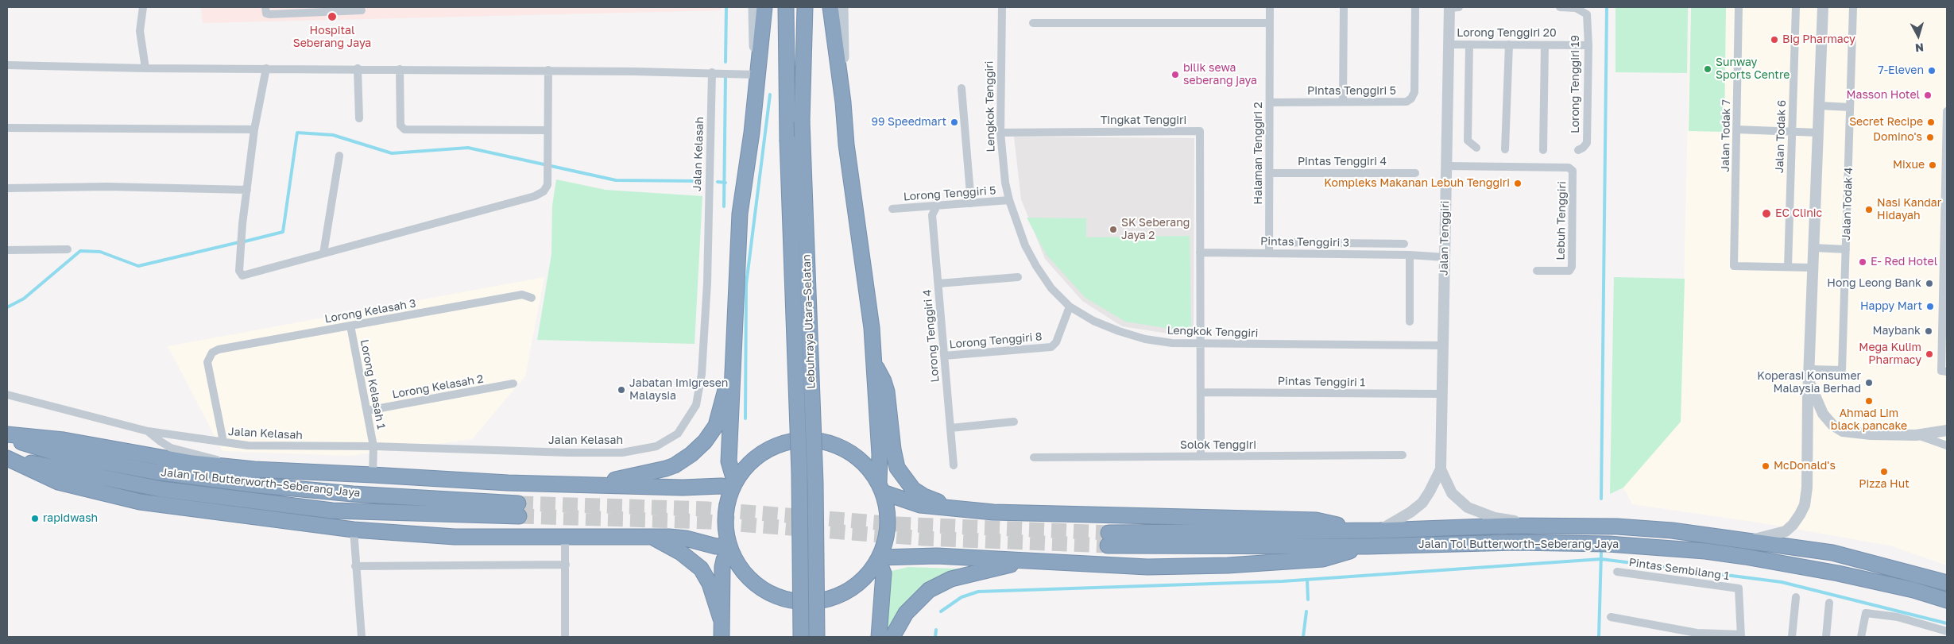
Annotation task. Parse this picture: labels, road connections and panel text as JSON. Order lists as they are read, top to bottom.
{
  "streets": {
    "highway": ["Lebuhraya Utara–Selatan", "Jalan Tol Butterworth–Seberang Jaya"],
    "street": [
      "Lorong Tenggiri 20",
      "Lorong Tenggiri 19",
      "Pintas Tenggiri 5",
      "Lengkok Tenggiri",
      "Tingkat Tenggiri",
      "Jalan Todak 7",
      "Jalan Todak 6",
      "Halaman Tenggiri 2",
      "Jalan Kelasah",
      "Pintas Tenggiri 4",
      "Lorong Tenggiri 5",
      "Jalan Todak 4",
      "Lebuh Tenggiri",
      "Jalan Tenggiri",
      "Pintas Tenggiri 3",
      "Lorong Kelasah 3",
      "Lorong Tenggiri 4",
      "Lorong Tenggiri 8",
      "Pintas Tenggiri 1",
      "Lorong Kelasah 1",
      "Lorong Kelasah 2",
      "Solok Tenggiri",
      "Pintas Sembilang 1"
    ]
  },
  "crossings": [
    ["Lorong Tenggiri 20", "Lorong Tenggiri 19"],
    ["Lorong Tenggiri 20", "Jalan Tenggiri"],
    ["Pintas Tenggiri 5", "Halaman Tenggiri 2"],
    ["Lengkok Tenggiri", "Tingkat Tenggiri"],
    ["Lengkok Tenggiri", "Lorong Tenggiri 5"],
    ["Lengkok Tenggiri", "Jalan Tenggiri"],
    ["Lengkok Tenggiri", "Lorong Tenggiri 8"],
    ["Tingkat Tenggiri", "Pintas Tenggiri 3"],
    ["Tingkat Tenggiri", "Pintas Tenggiri 1"],
    ["Tingkat Tenggiri", "Solok Tenggiri"],
    ["Jalan Todak 7", "Jalan Todak 6"],
    ["Halaman Tenggiri 2", "Pintas Tenggiri 4"],
    ["Halaman Tenggiri 2", "Pintas Tenggiri 3"],
    ["Jalan Kelasah", "Lorong Kelasah 3"],
    ["Jalan Kelasah", "Lorong Kelasah 1"],
    ["Lorong Tenggiri 5", "Lorong Tenggiri 4"],
    ["Lebuh Tenggiri", "Jalan Tenggiri"],
    ["Jalan Tenggiri", "Pintas Tenggiri 3"],
    ["Jalan Tenggiri", "Pintas Tenggiri 1"],
    ["Lorong Kelasah 3", "Lorong Kelasah 1"],
    ["Lorong Tenggiri 4", "Lorong Tenggiri 8"],
    ["Lorong Kelasah 1", "Lorong Kelasah 2"]
  ],
  "places": [
    "Hospital Seberang Jaya",
    "Big Pharmacy",
    "Sunway Sports Centre",
    "7-Eleven",
    "bilik sewa seberang jaya",
    "Masson Hotel",
    "99 Speedmart",
    "Secret Recipe",
    "Domino's",
    "Mixue",
    "Kompleks Makanan Lebuh Tenggiri",
    "Nasi Kandar Hidayah",
    "EC Clinic",
    "SK Seberang Jaya 2",
    "E- Red Hotel",
    "Hong Leong Bank",
    "Happy Mart",
    "Maybank",
    "Mega Kulim Pharmacy",
    "Koperasi Konsumer Malaysia Berhad",
    "Jabatan Imigresen Malaysia",
    "Ahmad Lim black pancake",
    "McDonald's",
    "Pizza Hut",
    "rapidwash"
  ],
  "north": "bottom"
}
